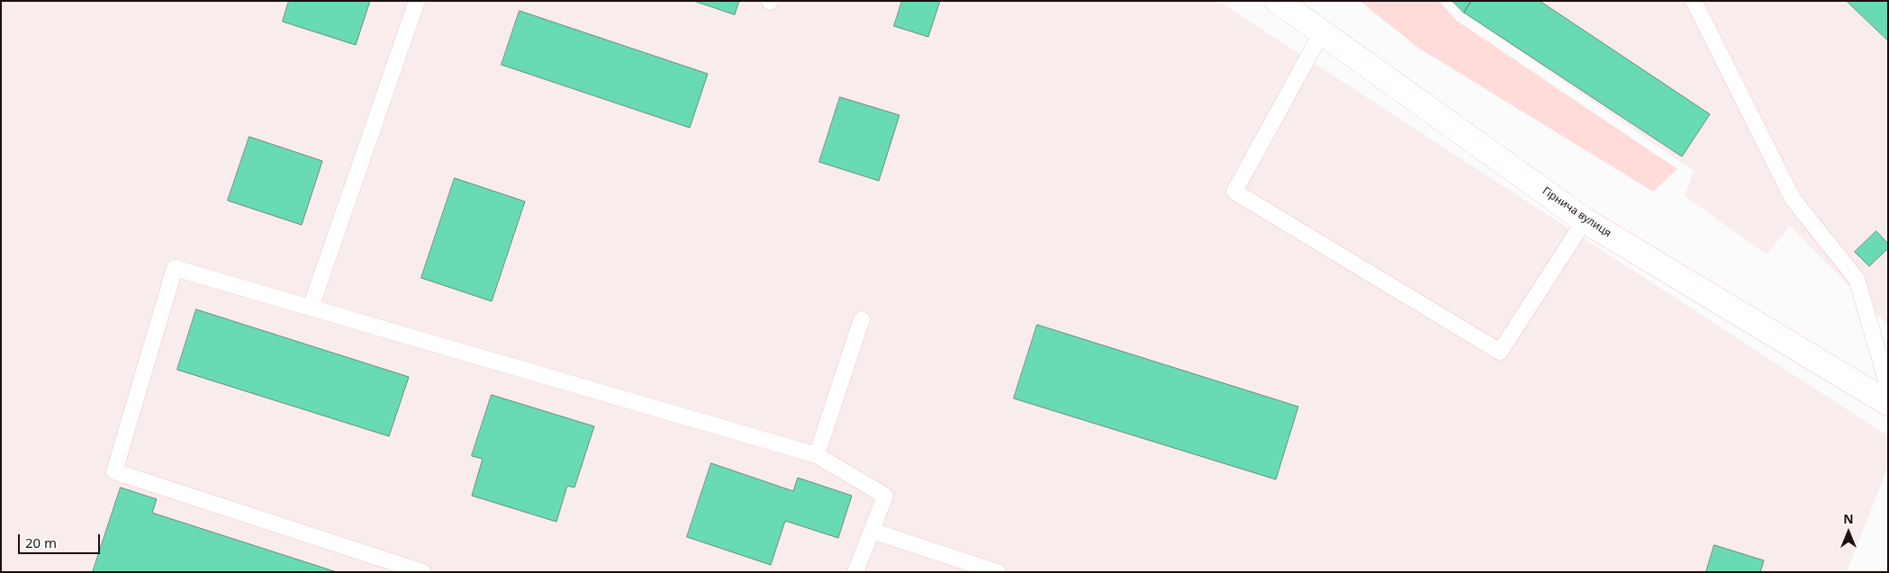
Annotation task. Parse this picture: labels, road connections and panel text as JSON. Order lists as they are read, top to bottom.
{
  "streets": {
    "street": ["Гірнича вулиця"]
  },
  "scale_bar": "20 m",
  "north": "top"
}
